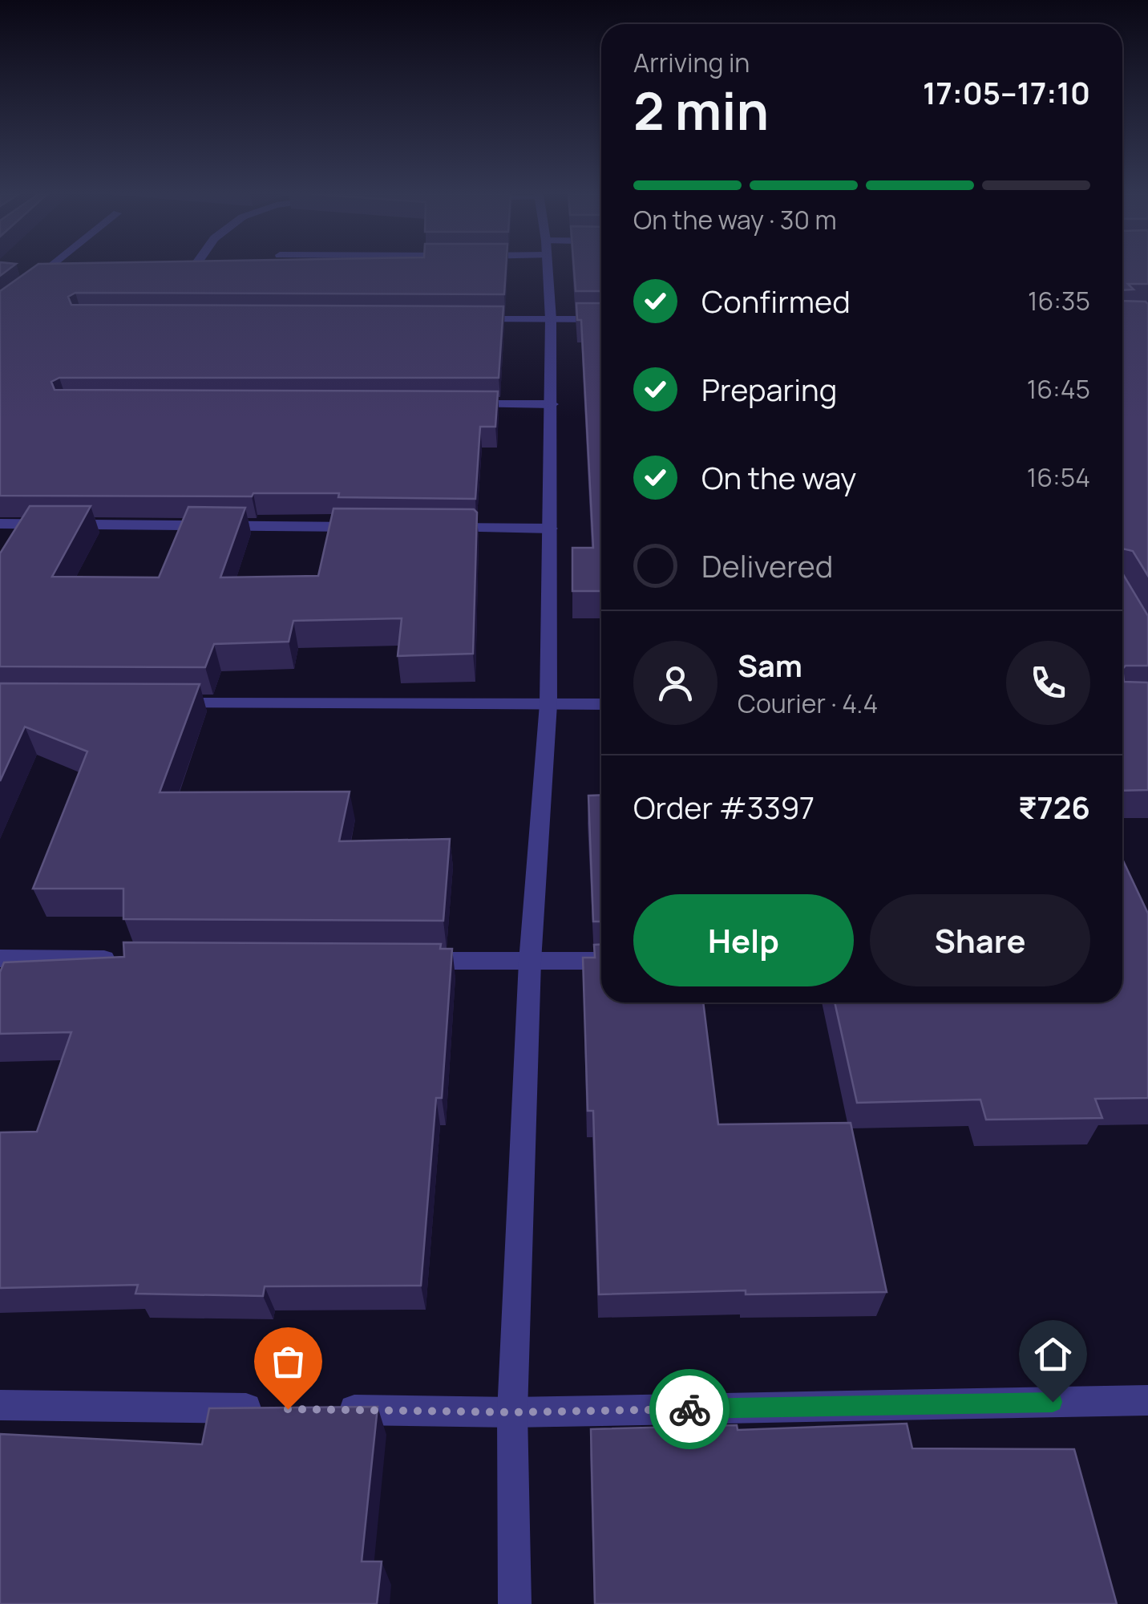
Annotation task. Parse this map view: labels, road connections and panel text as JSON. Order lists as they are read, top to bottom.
{
  "page": {
    "heading": ["2 min", "Arriving in", "17:05–17:10"],
    "panel": [
      "Sam",
      "Courier · 4.4",
      "Order #3397",
      "₹726"
    ],
    "bar": "On the way · 30 m",
    "list": [
      ["Confirmed", "16:35"],
      ["Preparing", "16:45"],
      ["On the way", "16:54"],
      "Delivered"
    ],
    "buttons": ["Help", "Share"]
  }
}
